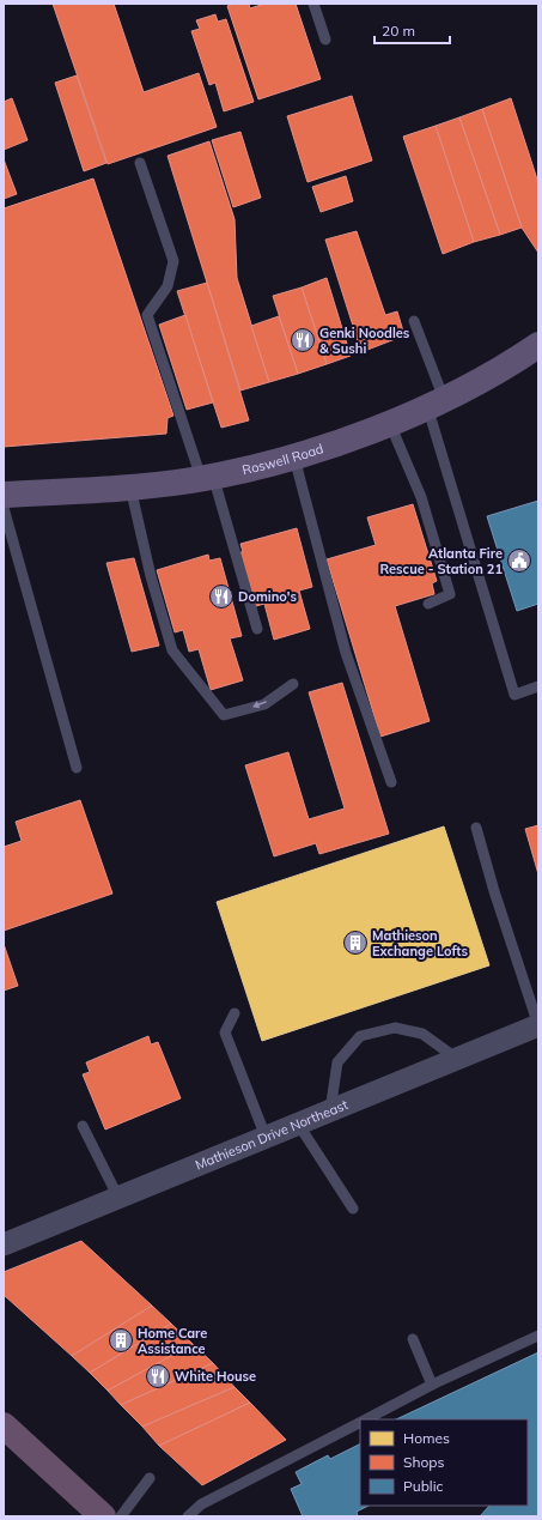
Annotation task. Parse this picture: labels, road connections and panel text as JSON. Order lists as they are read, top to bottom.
{
  "streets": {
    "main road": ["Roswell Road"],
    "street": ["Mathieson Drive Northeast"]
  },
  "places": {
    "restaurant": ["Genki Noodles & Sushi", "Domino's", "White House"],
    "public building": ["Atlanta Fire Rescue - Station 21"],
    "building": ["Mathieson Exchange Lofts", "Home Care Assistance"]
  },
  "legend": ["Homes", "Shops", "Public"],
  "scale_bar": "20 m"
}
